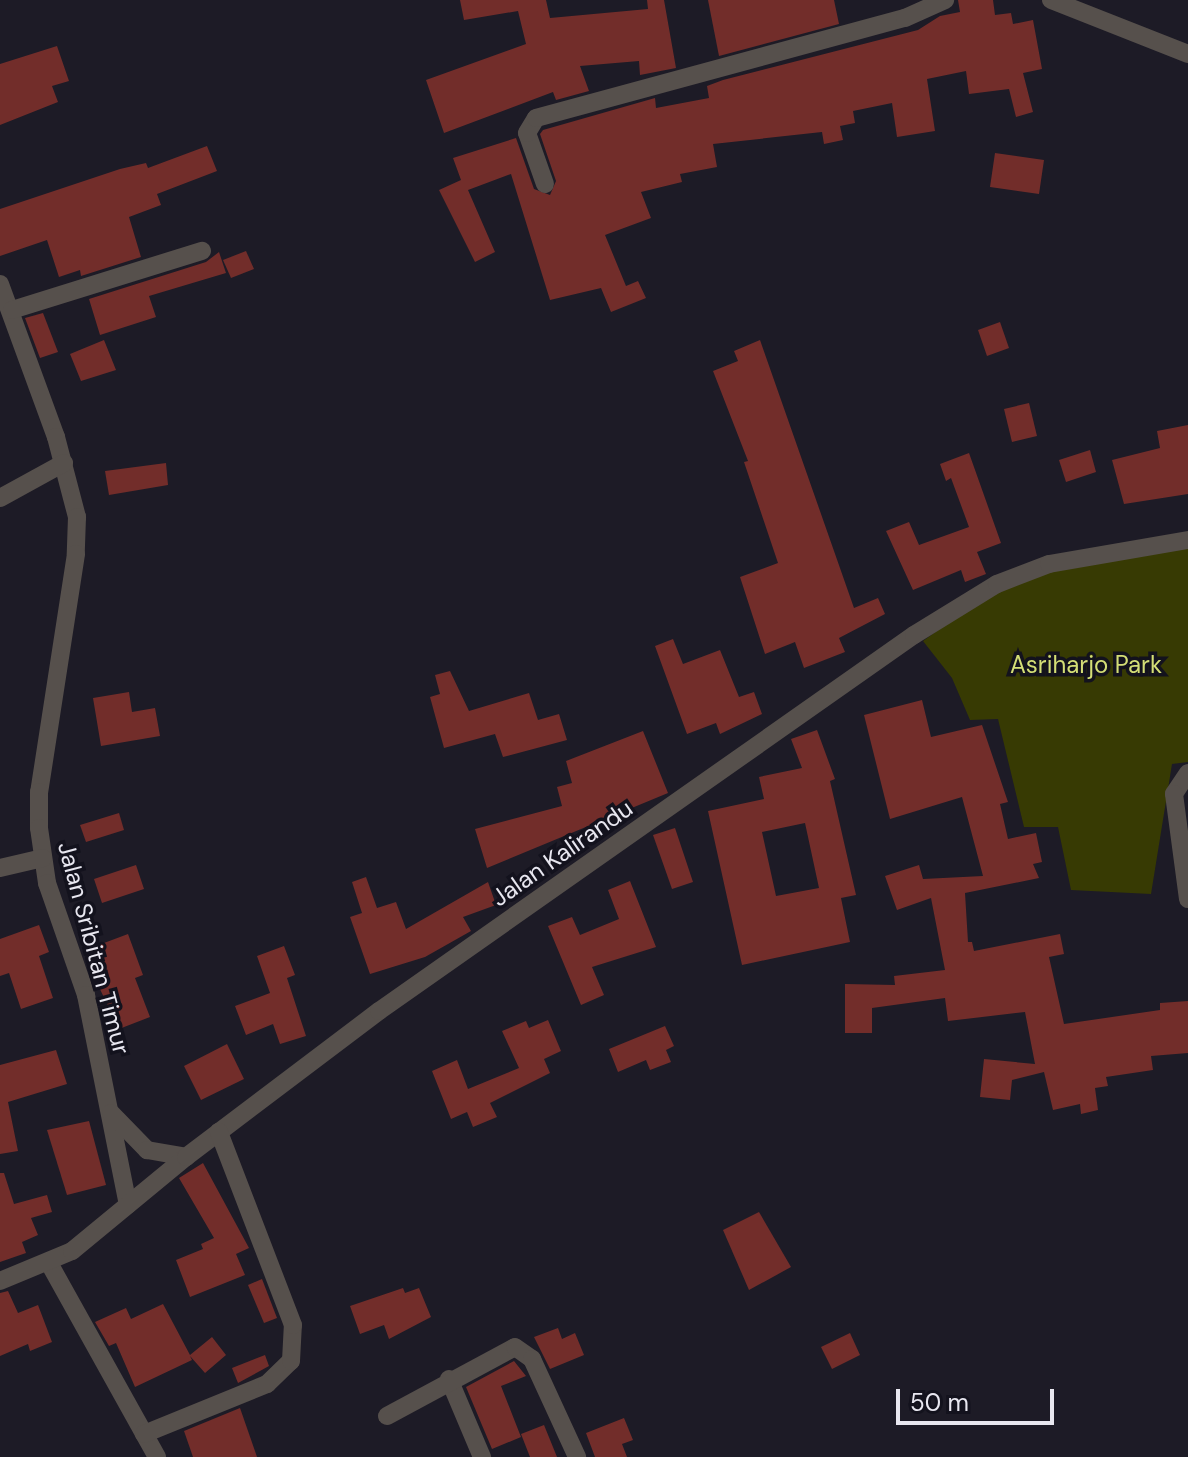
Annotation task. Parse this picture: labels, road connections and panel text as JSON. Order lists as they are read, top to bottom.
{
  "streets": {
    "street": ["Jalan Kalirandu", "Jalan Sribitan Timur"]
  },
  "crossings": [
    ["Jalan Kalirandu", "Jalan Sribitan Timur"]
  ],
  "parks": ["Asriharjo Park"],
  "scale_bar": "50 m"
}
